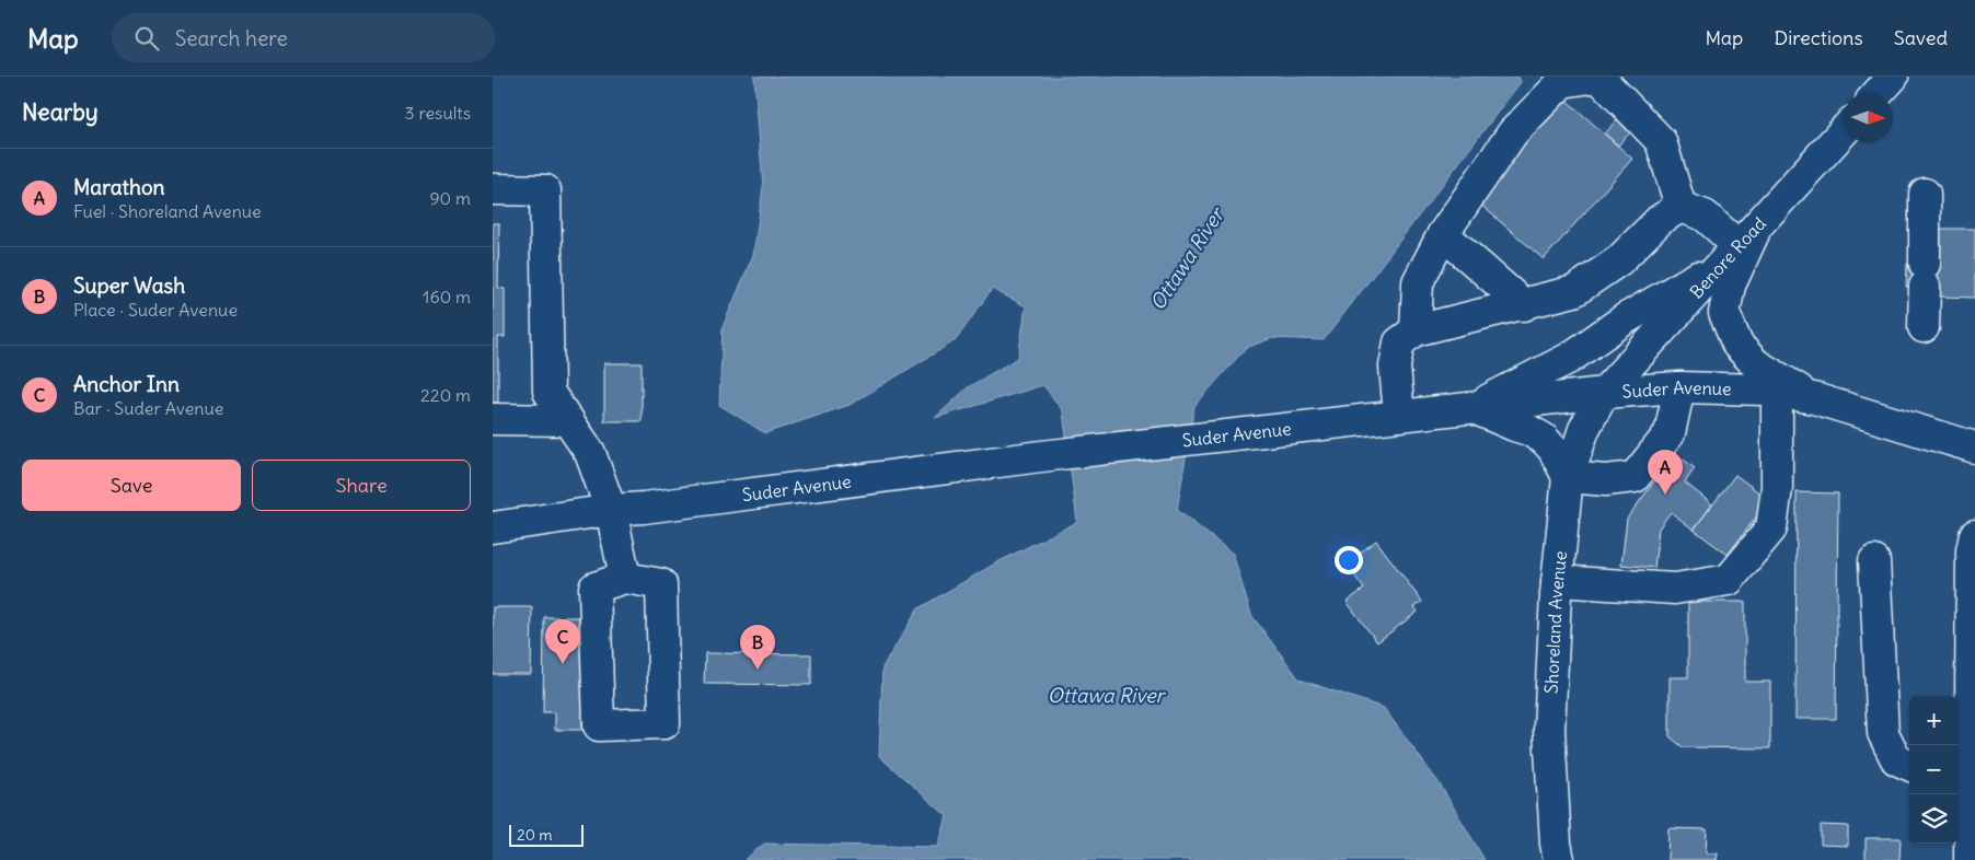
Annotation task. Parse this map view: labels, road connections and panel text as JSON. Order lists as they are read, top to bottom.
{
  "streets": {
    "main road": ["Benore Road", "Suder Avenue", "Shoreland Avenue"]
  },
  "crossings": [
    ["Benore Road", "Suder Avenue"],
    ["Benore Road", "Shoreland Avenue"],
    ["Suder Avenue", "Shoreland Avenue"]
  ],
  "water": ["Ottawa River"],
  "scale_bar": "20 m",
  "north": "right",
  "page": {
    "header": "Map",
    "search": "Search here",
    "nav": ["Map", "Directions", "Saved"],
    "heading": ["Nearby", "3 results"],
    "list": [
      {
        "mark": "A",
        "name": "Marathon",
        "note": "Fuel · Shoreland Avenue",
        "value": "90 m"
      },
      {
        "mark": "B",
        "name": "Super Wash",
        "note": "Place · Suder Avenue",
        "value": "160 m"
      },
      {
        "mark": "C",
        "name": "Anchor Inn",
        "note": "Bar · Suder Avenue",
        "value": "220 m"
      }
    ],
    "buttons": ["Save", "Share"],
    "pins": ["A", "C", "B"],
    "map_buttons": ["+", "−"],
    "scale": "20 m"
  }
}
